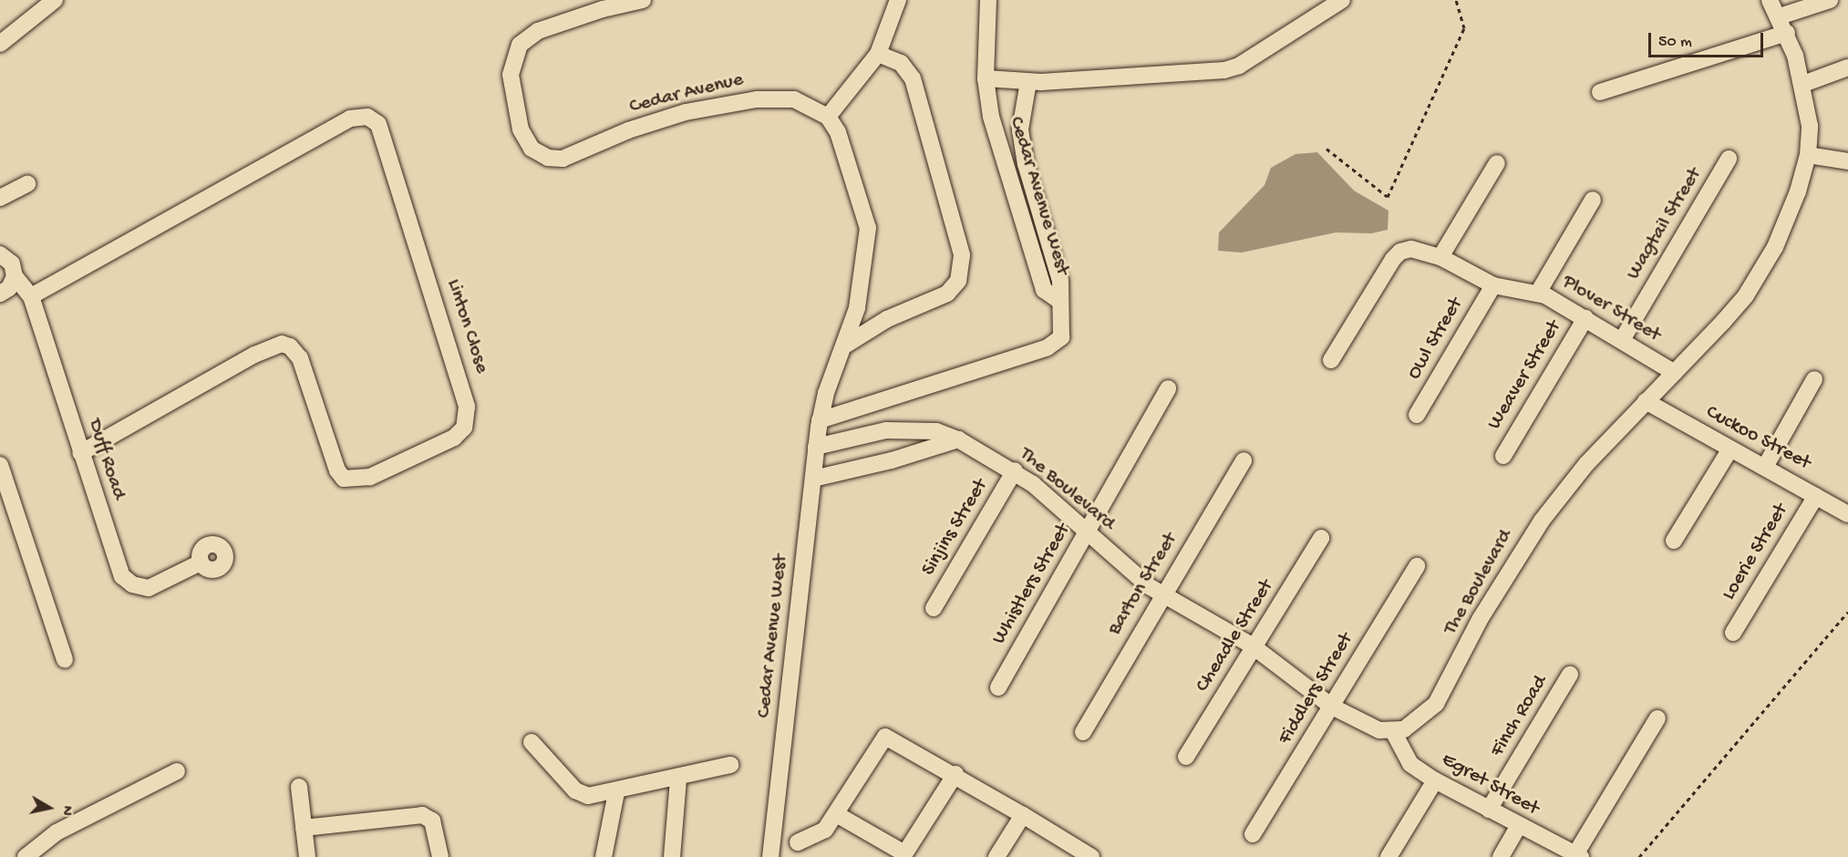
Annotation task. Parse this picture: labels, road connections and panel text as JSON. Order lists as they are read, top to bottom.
{
  "streets": {
    "street": [
      "Cedar Avenue",
      "Cedar Avenue West",
      "Wagtail Street",
      "Plover Street",
      "Linton Close",
      "Owl Street",
      "Weaver Street",
      "Cuckoo Street",
      "Duff Road",
      "The Boulevard",
      "Sinjins Street",
      "Loerie Street",
      "Whistlers Street",
      "Barton Street",
      "Cheadle Street",
      "Fiddlers Street",
      "Finch Road",
      "Egret Street"
    ]
  },
  "crossings": [
    ["Cedar Avenue West", "The Boulevard"],
    ["Wagtail Street", "Plover Street"],
    ["Plover Street", "Owl Street"],
    ["Plover Street", "Weaver Street"],
    ["Plover Street", "The Boulevard"],
    ["Linton Close", "Duff Road"],
    ["Cuckoo Street", "The Boulevard"],
    ["Cuckoo Street", "Loerie Street"],
    ["The Boulevard", "Sinjins Street"],
    ["The Boulevard", "Whistlers Street"],
    ["The Boulevard", "Barton Street"],
    ["The Boulevard", "Cheadle Street"],
    ["The Boulevard", "Fiddlers Street"],
    ["The Boulevard", "Egret Street"],
    ["Finch Road", "Egret Street"]
  ],
  "scale_bar": "50 m",
  "north": "right"
}
